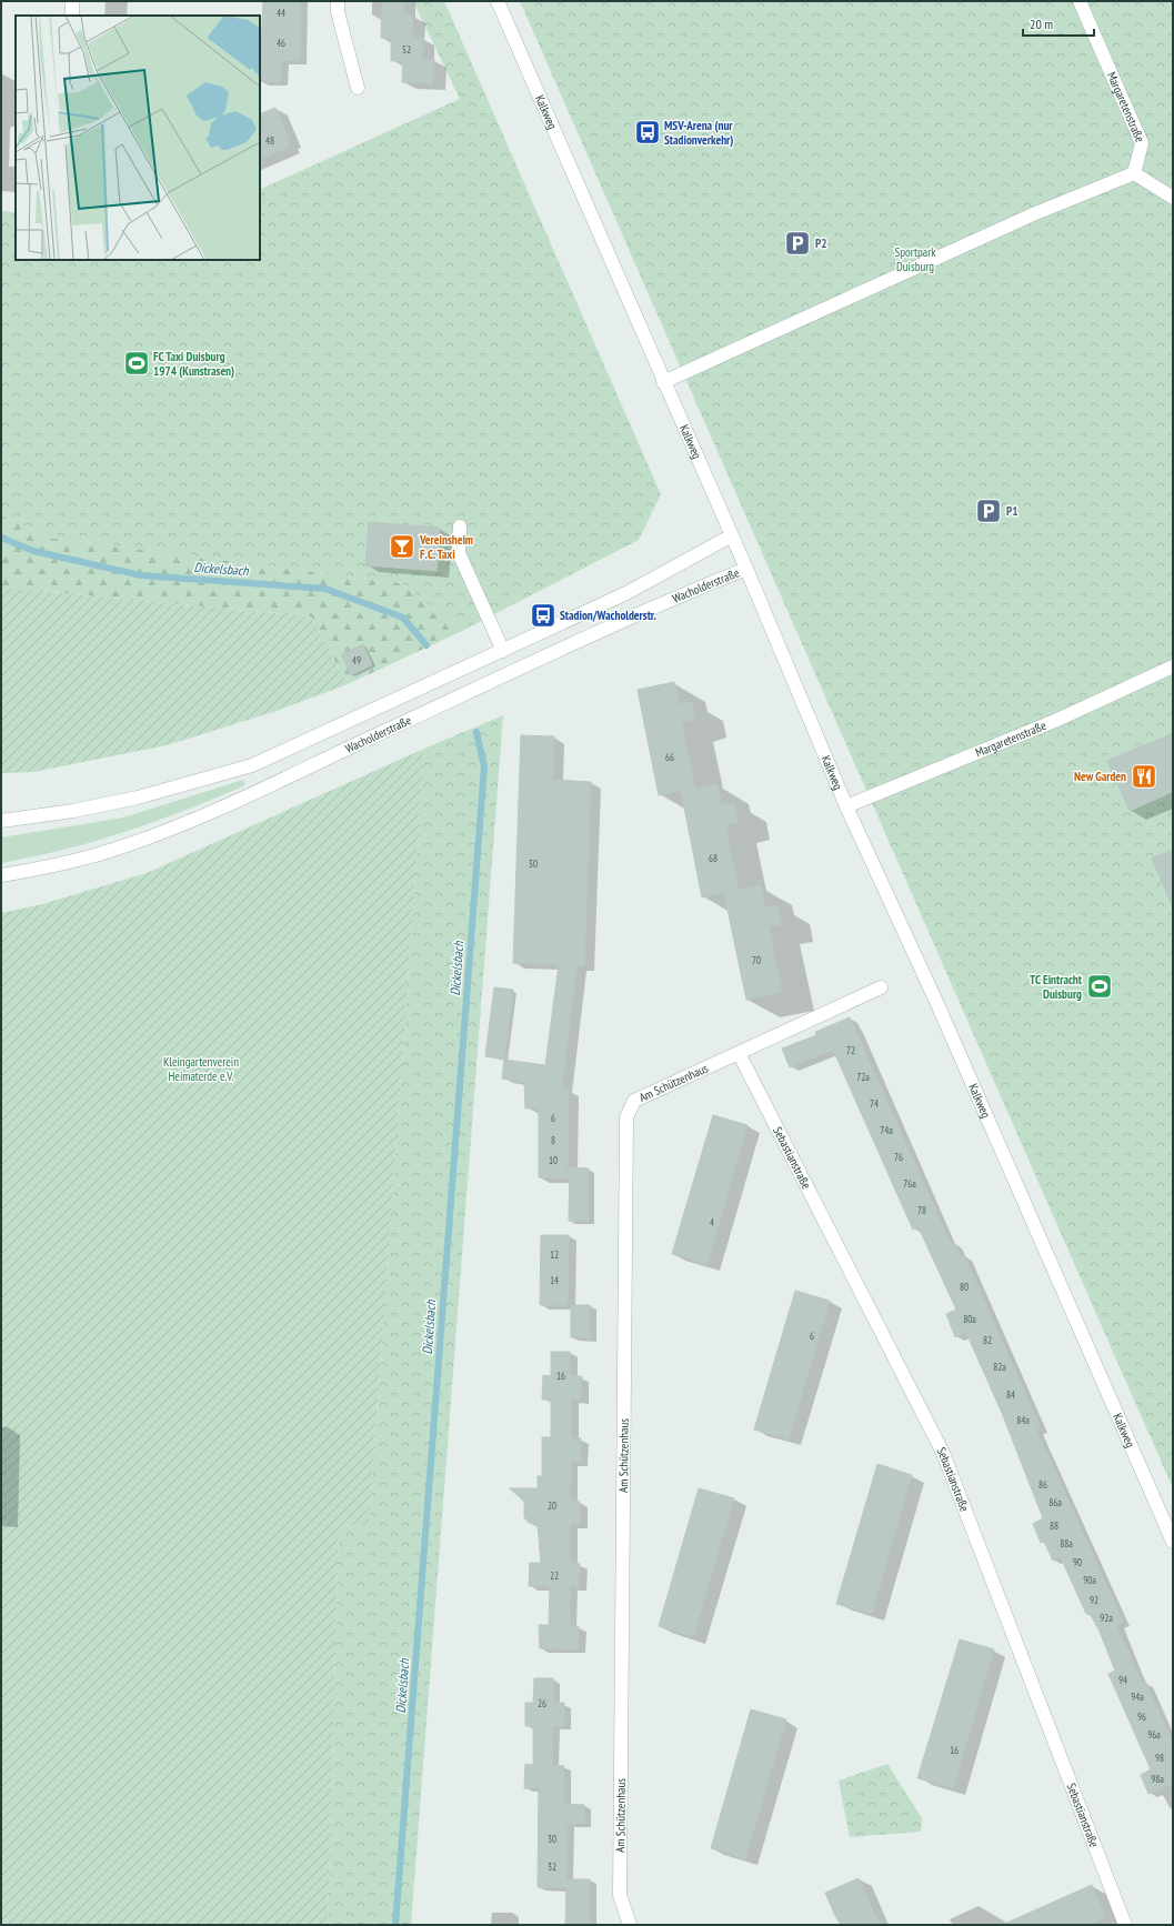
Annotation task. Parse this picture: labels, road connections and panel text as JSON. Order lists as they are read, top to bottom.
{
  "streets": {
    "street": [
      "Margaretenstraße",
      "Kalkweg",
      "Wacholderstraße",
      "Am Schützenhaus",
      "Sebastianstraße"
    ]
  },
  "crossings": [
    ["Margaretenstraße", "Kalkweg"],
    ["Kalkweg", "Wacholderstraße"],
    ["Am Schützenhaus", "Sebastianstraße"]
  ],
  "water": ["Dickelsbach"],
  "parks": ["Sportpark Duisburg", "Kleingartenverein Heimaterde e.V."],
  "places": {
    "bus stop": ["MSV-Arena (nur Stadionverkehr)", "Stadion/Wacholderstr."],
    "parking": ["P2", "P1"],
    "sports": ["FC Taxi Duisburg 1974 (Kunstrasen)", "TC Eintracht Duisburg"],
    "bar": ["Vereinsheim F.C. Taxi"],
    "restaurant": ["New Garden"]
  },
  "house_numbers": [
    "44",
    "46",
    "52",
    "48",
    "49",
    "66",
    "68",
    "50",
    "70",
    "72",
    "72a",
    "74",
    "6",
    "74a",
    "8",
    "76",
    "10",
    "76a",
    "78",
    "4",
    "12",
    "14",
    "80",
    "80a",
    "6",
    "82",
    "82a",
    "16",
    "84",
    "84a",
    "86",
    "86a",
    "20",
    "88",
    "88a",
    "90",
    "22",
    "90a",
    "92",
    "92a",
    "94",
    "94a",
    "26",
    "96",
    "96a",
    "16",
    "98",
    "98a",
    "30",
    "32"
  ],
  "scale_bar": "20 m"
}
